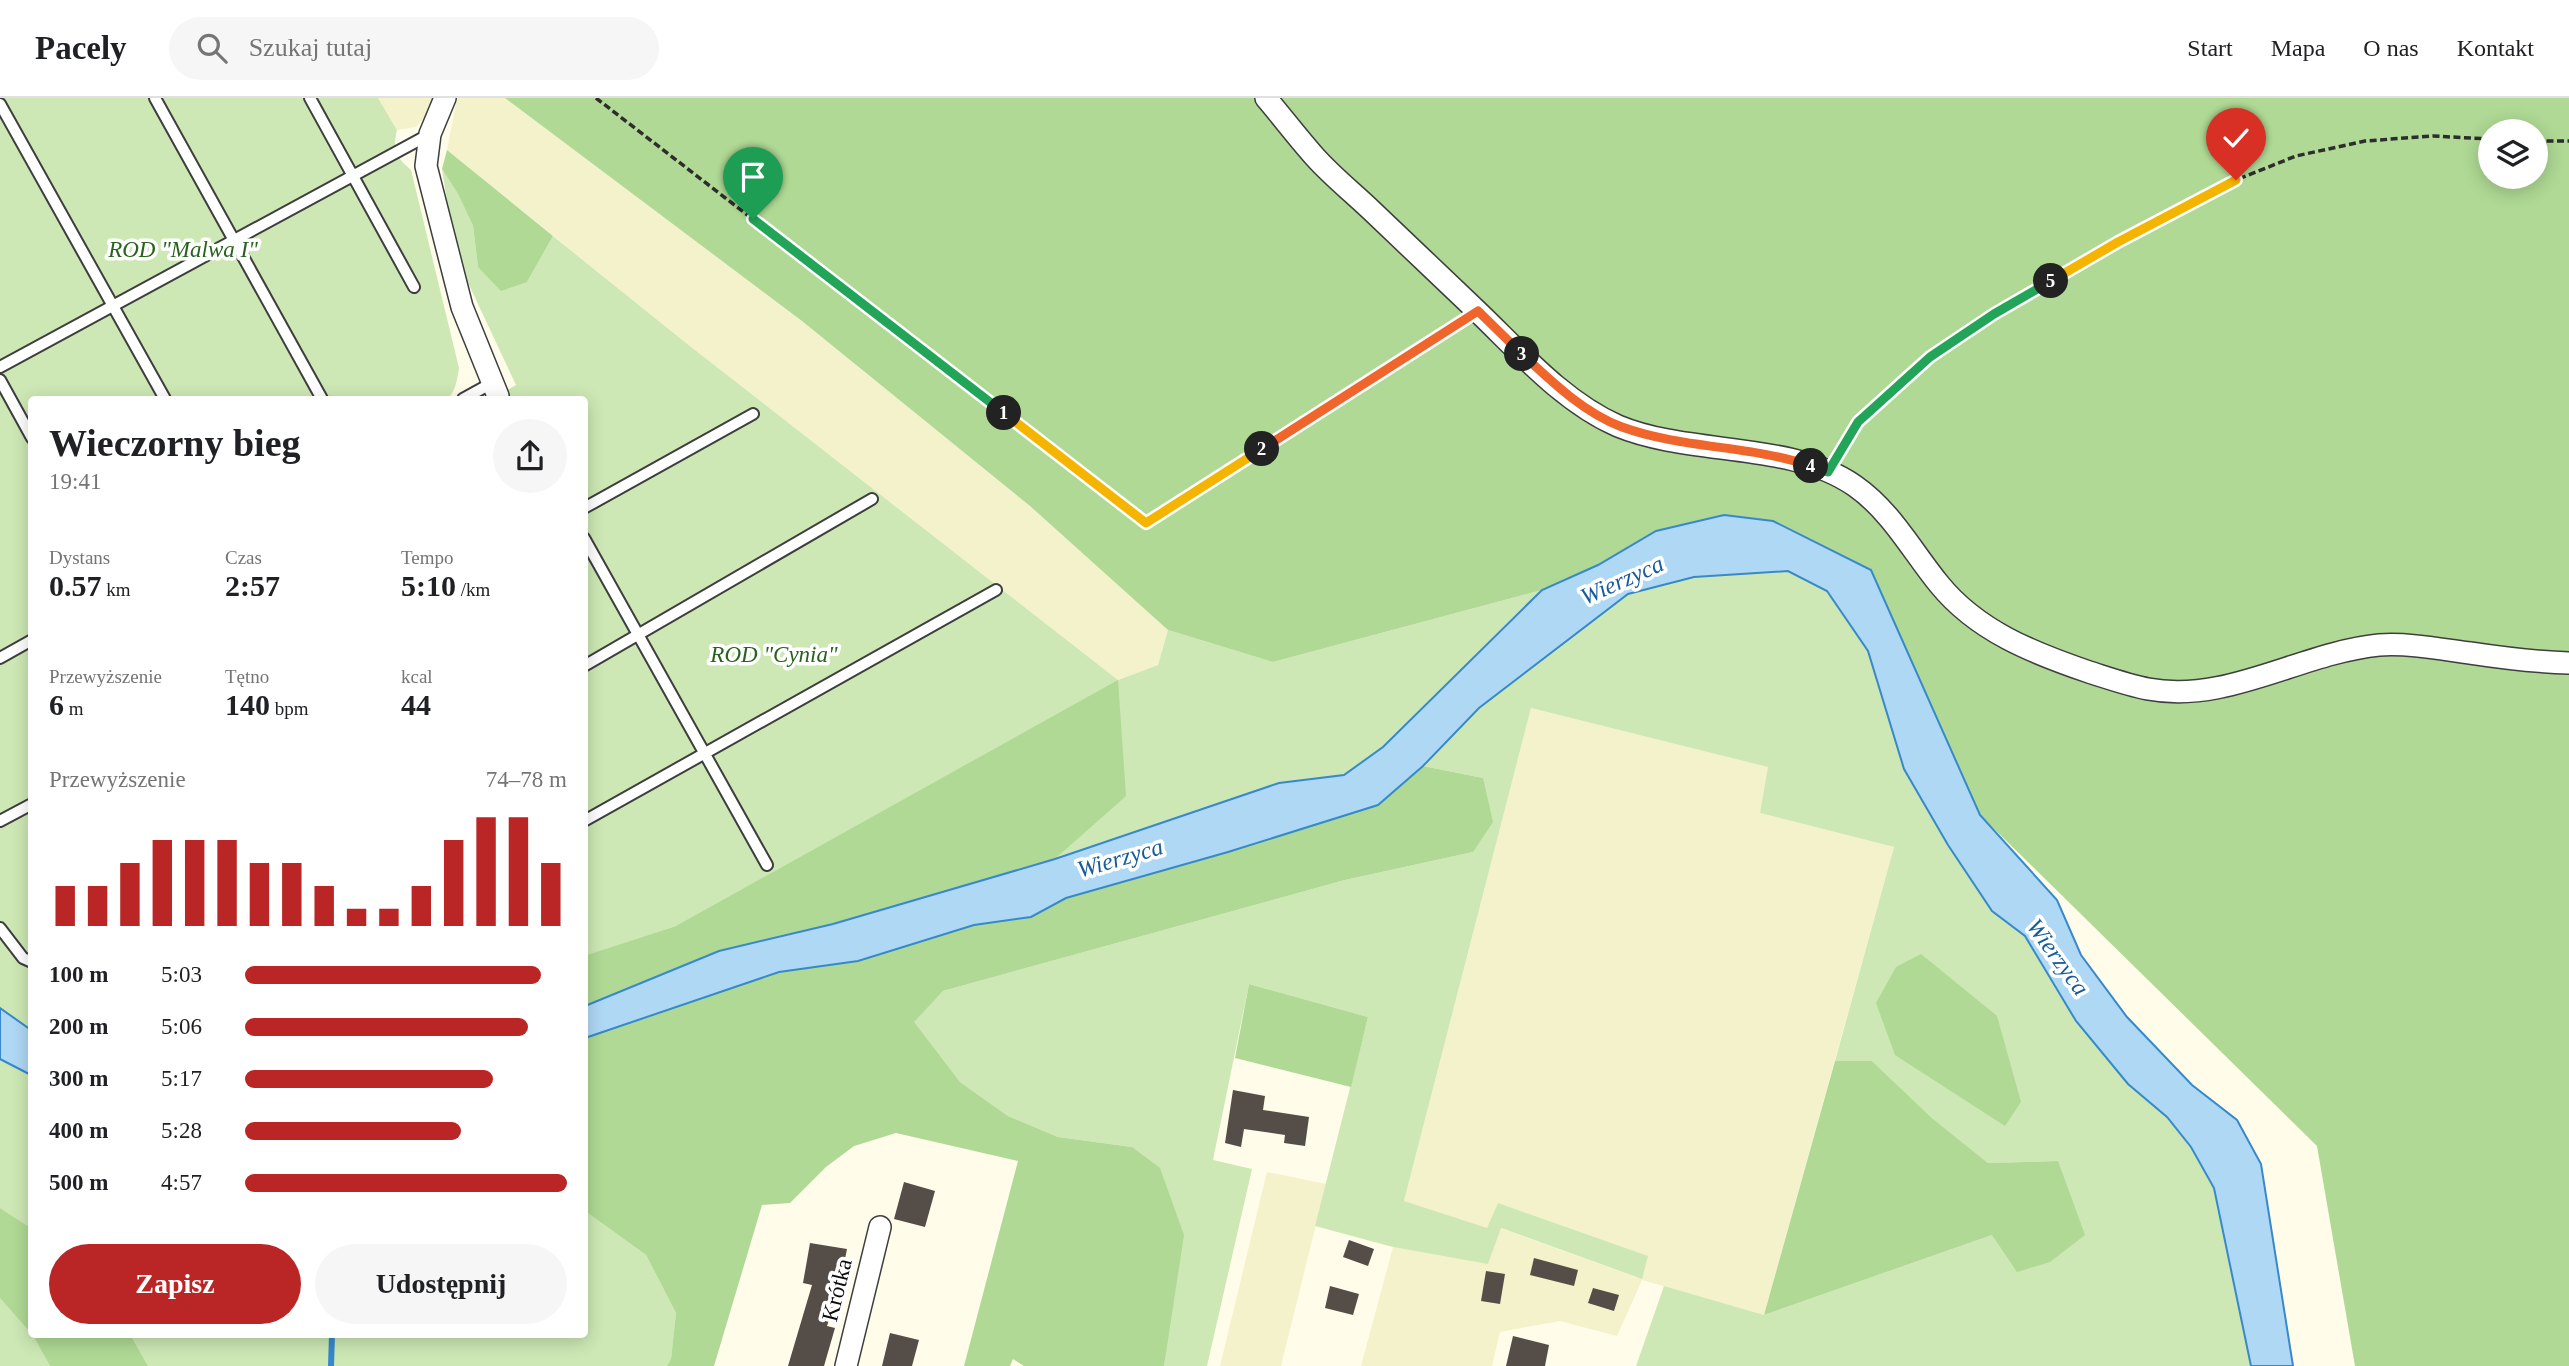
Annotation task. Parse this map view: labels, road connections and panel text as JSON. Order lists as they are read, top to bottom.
{
  "streets": {
    "street": ["Krótka"]
  },
  "water": ["Wierzyca"],
  "parks": ["ROD \"Malwa I\"", "ROD \"Cynia\""],
  "page": {
    "header": "Pacely",
    "search": "Szukaj tutaj",
    "nav": [
      "Start",
      "Mapa",
      "O nas",
      "Kontakt"
    ],
    "pins": [
      "5",
      "3",
      "1",
      "2",
      "4"
    ],
    "heading": ["Wieczorny bieg", "19:41"],
    "stats": [
      ["Dystans", "0.57 km"],
      ["Czas", "2:57"],
      ["Tempo", "5:10 /km"],
      ["Przewyższenie", "6 m"],
      ["Tętno", "140 bpm"],
      ["kcal", "44"]
    ],
    "chart": ["Przewyższenie", "74–78 m"],
    "list": [
      {
        "name": "100 m",
        "note": "5:03"
      },
      {
        "name": "200 m",
        "note": "5:06"
      },
      {
        "name": "300 m",
        "note": "5:17"
      },
      {
        "name": "400 m",
        "note": "5:28"
      },
      {
        "name": "500 m",
        "note": "4:57"
      }
    ],
    "buttons": ["Zapisz", "Udostępnij"]
  }
}
